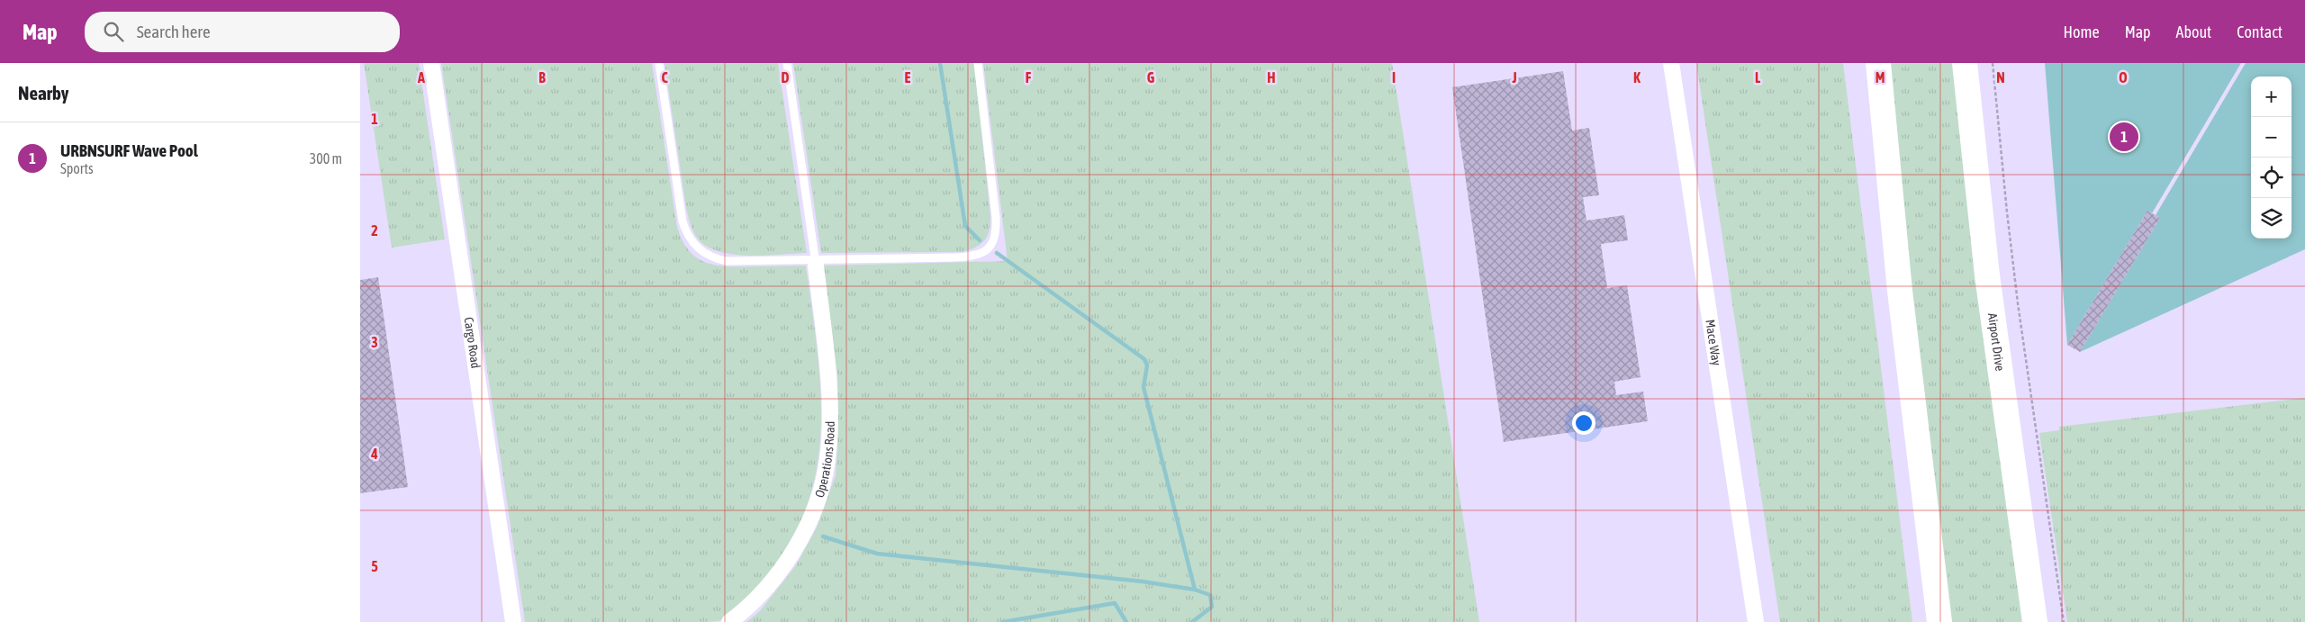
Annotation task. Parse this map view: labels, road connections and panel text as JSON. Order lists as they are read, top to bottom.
{
  "streets": {
    "main road": ["Airport Drive"],
    "street": ["Cargo Road", "Mace Way", "Operations Road"]
  },
  "page": {
    "header": "Map",
    "search": "Search here",
    "nav": [
      "Home",
      "Map",
      "About",
      "Contact"
    ],
    "heading": "Nearby",
    "map_buttons": ["+", "−"],
    "pins": "1",
    "list": [
      {
        "mark": "1",
        "name": "URBNSURF Wave Pool",
        "note": "Sports",
        "value": "300 m"
      }
    ]
  },
  "grid": {
    "columns": [
      "A",
      "B",
      "C",
      "D",
      "E",
      "F",
      "G",
      "H",
      "I",
      "J",
      "K",
      "L",
      "M",
      "N",
      "O"
    ],
    "rows": [
      "1",
      "2",
      "3",
      "4",
      "5"
    ]
  }
}
